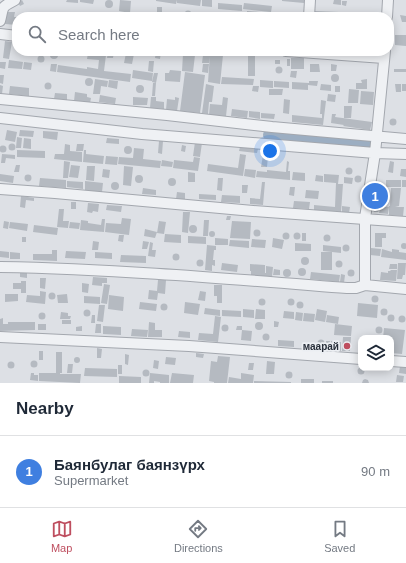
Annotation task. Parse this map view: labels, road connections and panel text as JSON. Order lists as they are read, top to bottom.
{
  "places": ["маарай"],
  "page": {
    "search": "Search here",
    "pins": "1",
    "heading": "Nearby",
    "list": [
      {
        "mark": "1",
        "name": "Баянбулаг баянзүрх",
        "note": "Supermarket",
        "value": "90 m"
      }
    ],
    "nav": ["Map", "Directions", "Saved"]
  }
}
